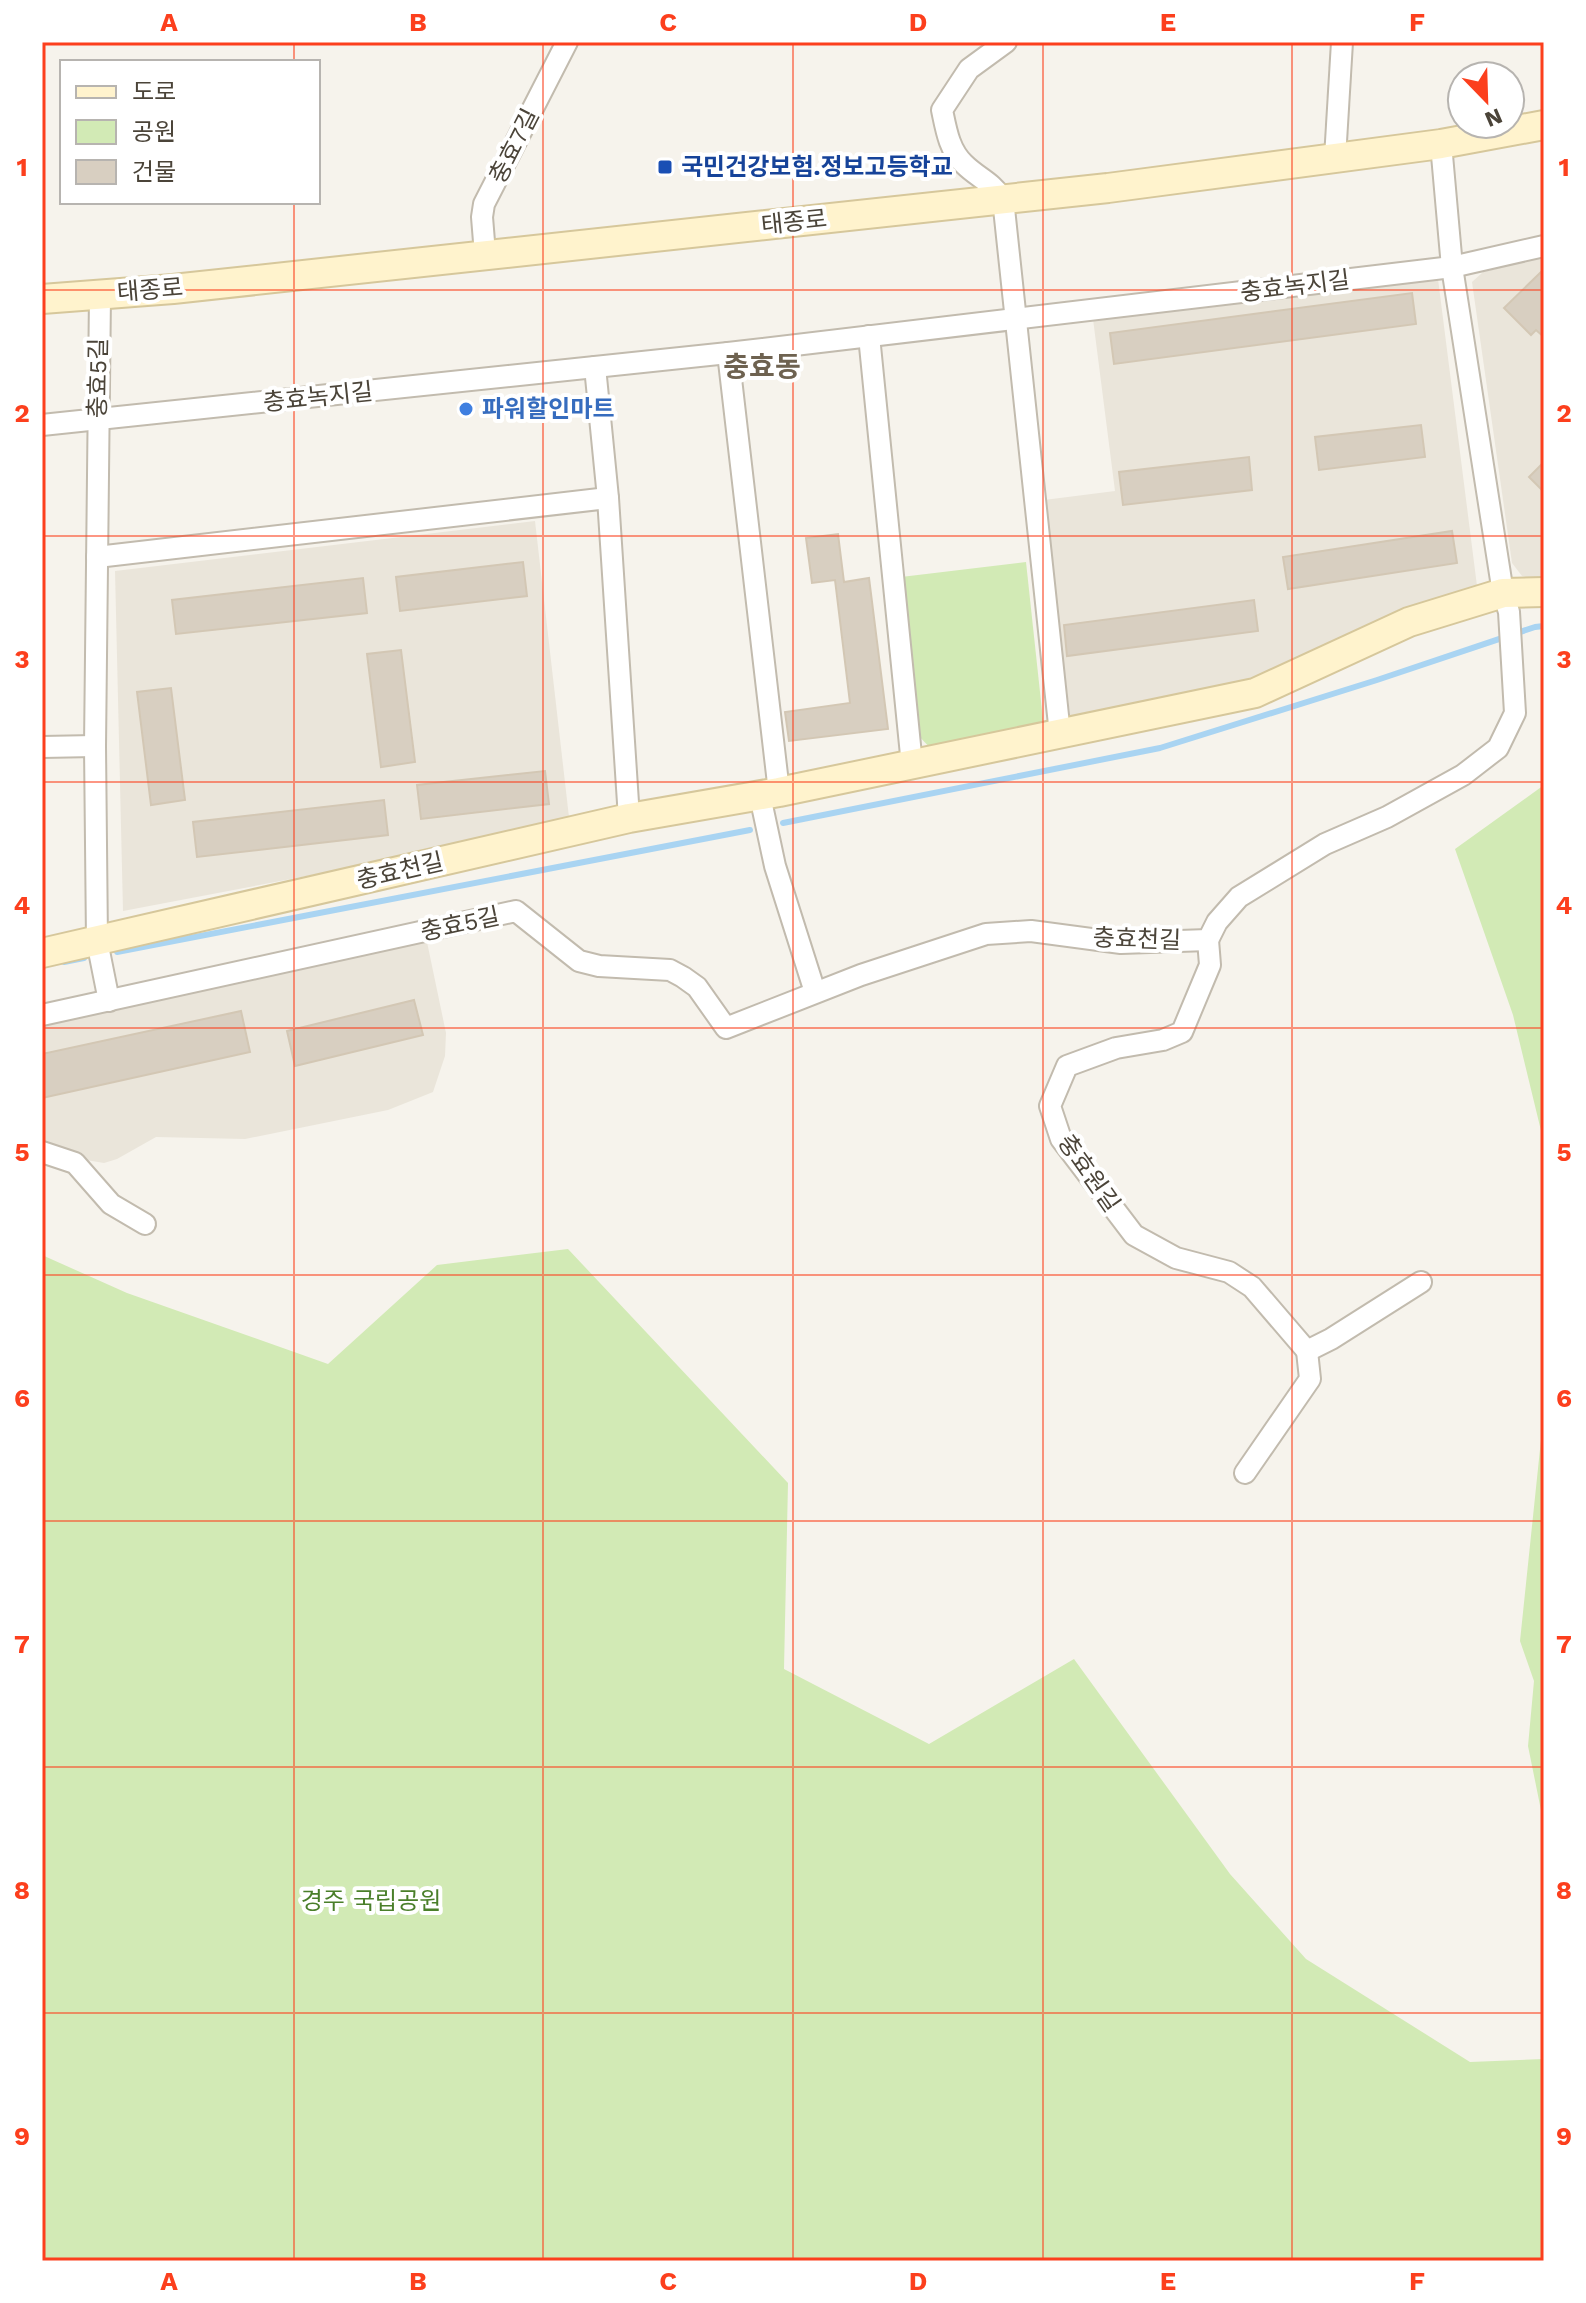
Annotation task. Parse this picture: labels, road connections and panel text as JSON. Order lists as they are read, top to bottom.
{
  "streets": {
    "street": [
      "충효7길",
      "태종로",
      "충효녹지길",
      "충효5길",
      "충효천길",
      "충효원길"
    ]
  },
  "crossings": [
    ["충효7길", "태종로"],
    ["태종로", "충효5길"],
    ["충효녹지길", "충효5길"],
    ["충효5길", "충효천길"],
    ["충효천길", "충효원길"]
  ],
  "districts": ["충효동"],
  "parks": ["경주 국립공원"],
  "places": {
    "transit": ["국민건강보험.정보고등학교"],
    "other": ["파워할인마트"]
  },
  "legend": ["도로", "공원", "건물"],
  "north": "bottom right",
  "grid": {
    "columns": [
      "A",
      "B",
      "C",
      "D",
      "E",
      "F"
    ],
    "rows": [
      "1",
      "2",
      "3",
      "4",
      "5",
      "6",
      "7",
      "8",
      "9"
    ]
  }
}
